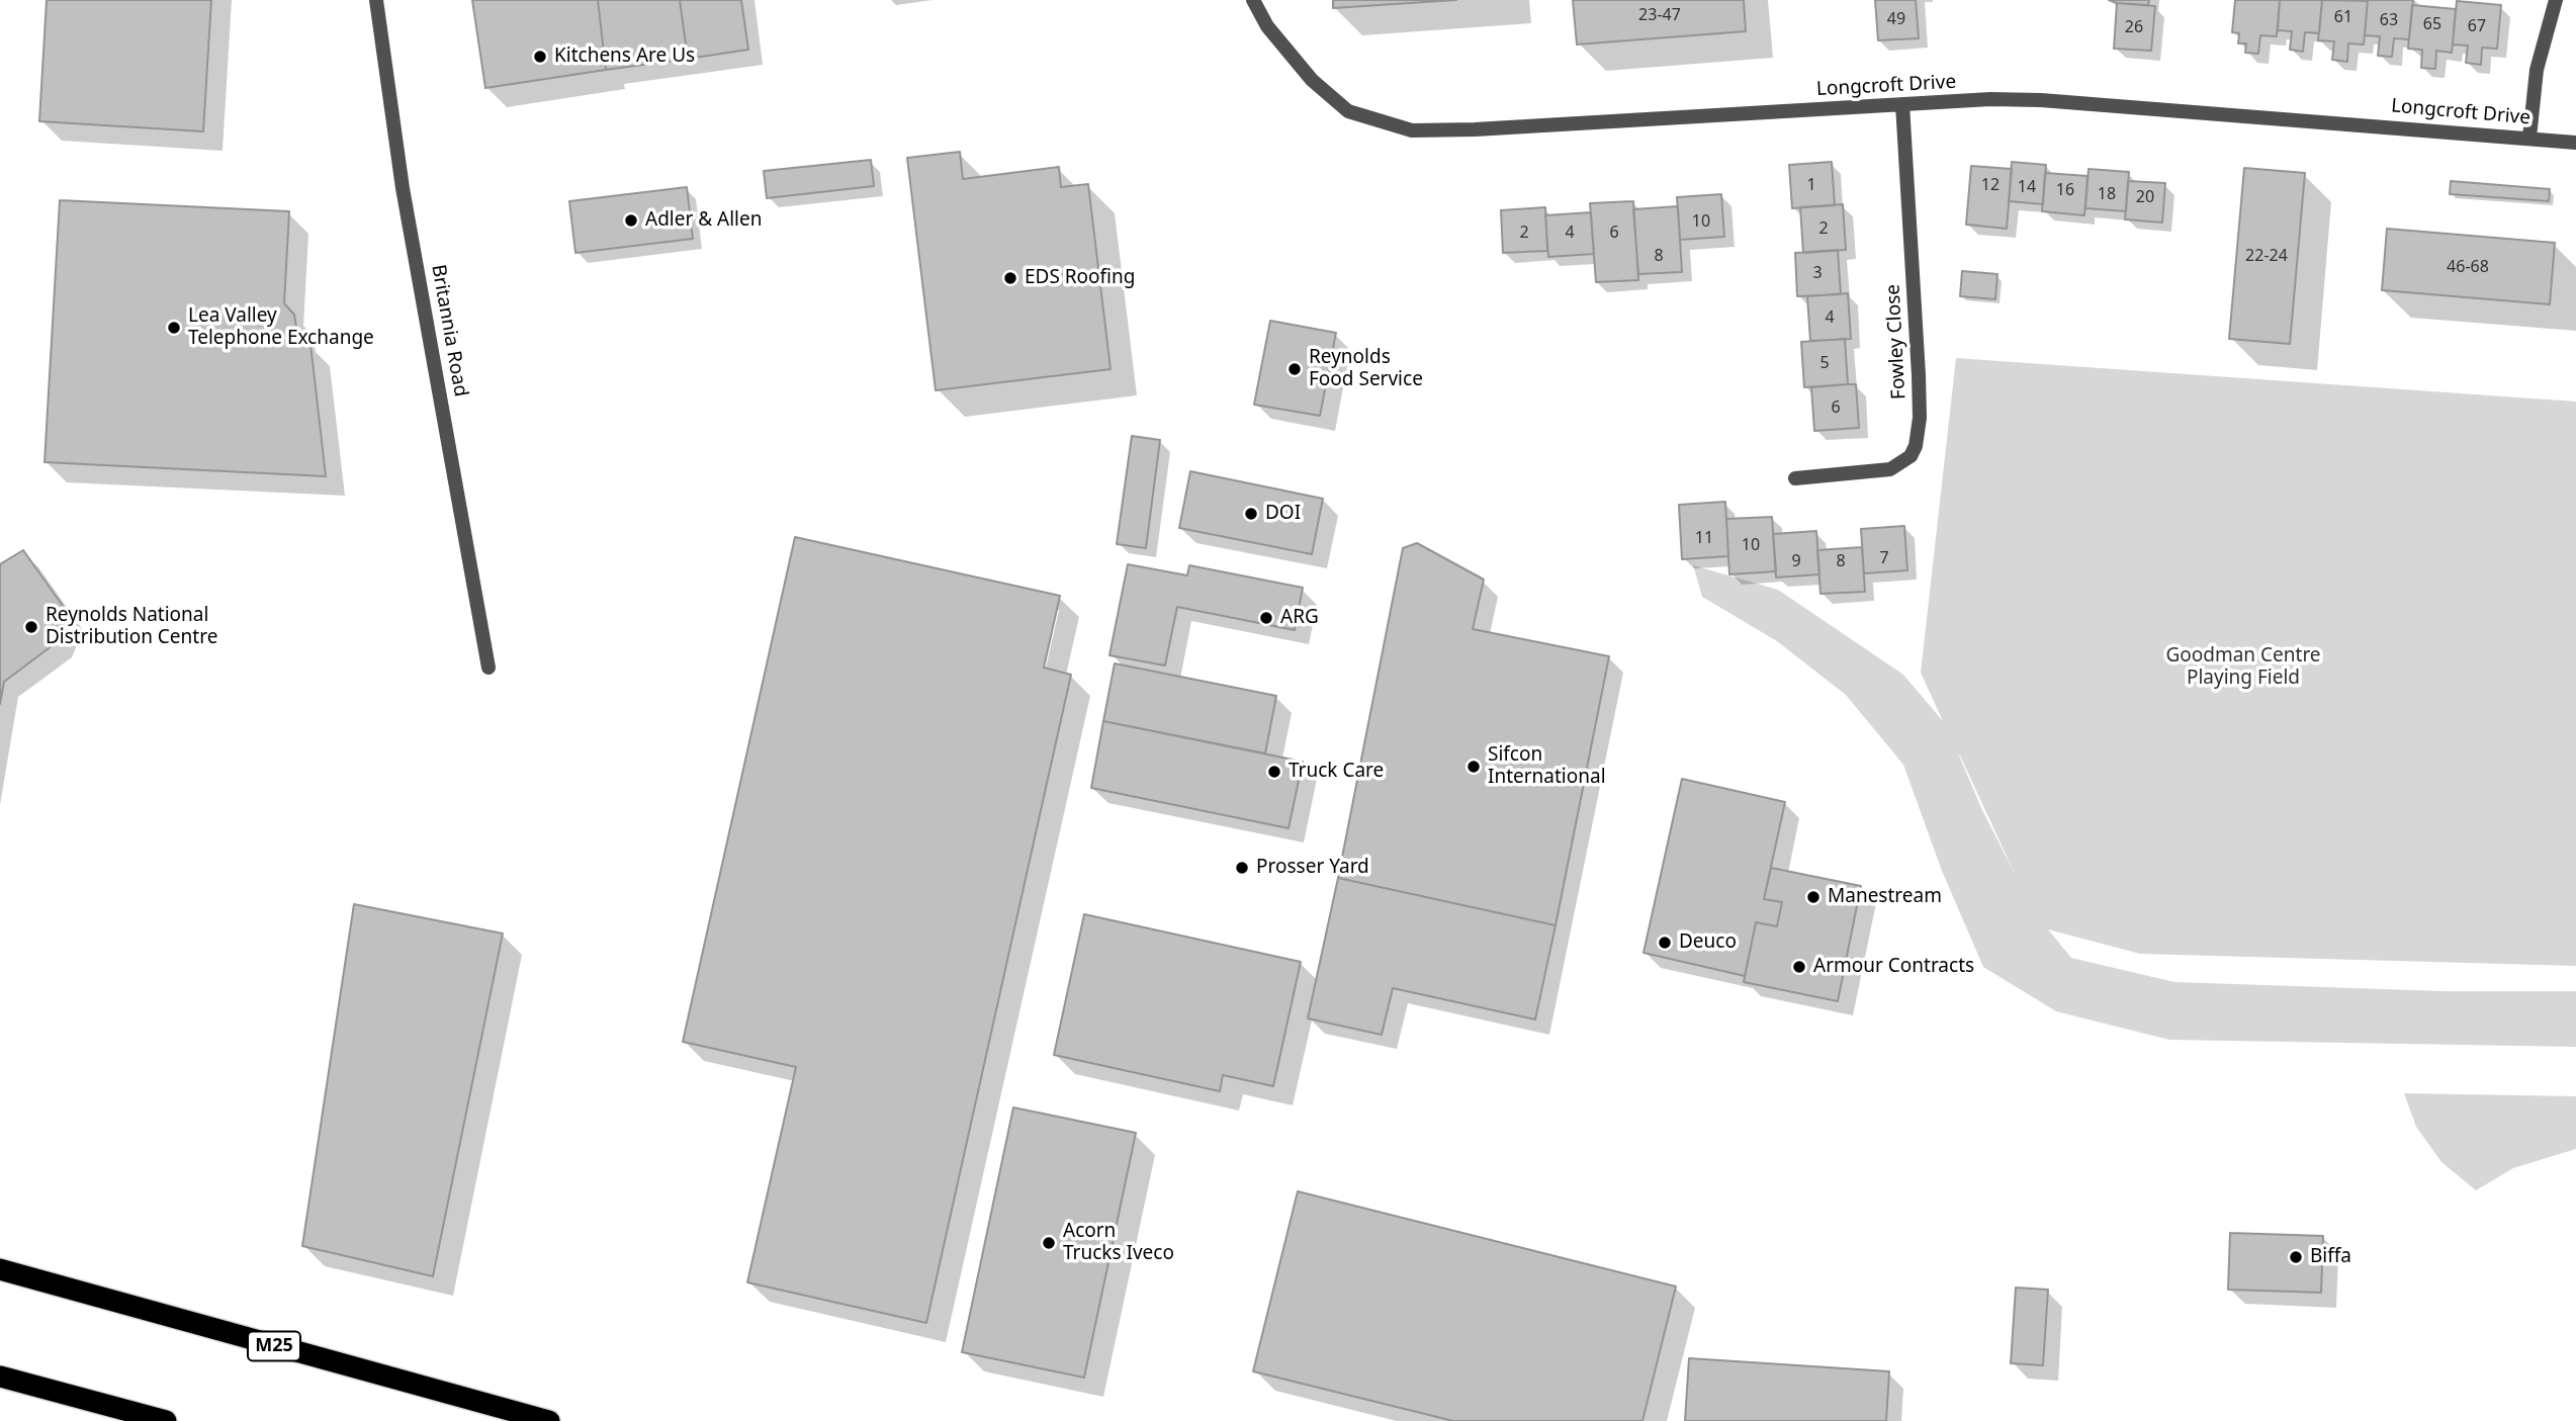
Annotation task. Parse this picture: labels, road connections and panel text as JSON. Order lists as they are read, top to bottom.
{
  "streets": {
    "highway": ["M25"],
    "street": ["Longcroft Drive", "Britannia Road", "Fowley Close"]
  },
  "crossings": [
    ["Longcroft Drive", "Fowley Close"]
  ],
  "parks": ["Goodman Centre Playing Field"],
  "places": [
    "Kitchens Are Us",
    "Adler & Allen",
    "EDS Roofing",
    "Lea Valley Telephone Exchange",
    "Reynolds Food Service",
    "DOI",
    "ARG",
    "Reynolds National Distribution Centre",
    "Sifcon International",
    "Truck Care",
    "Prosser Yard",
    "Manestream",
    "Deuco",
    "Armour Contracts",
    "Acorn Trucks Iveco",
    "Biffa"
  ],
  "house_numbers": [
    "23-47",
    "61",
    "49",
    "63",
    "65",
    "67",
    "26",
    "1",
    "12",
    "14",
    "16",
    "18",
    "20",
    "10",
    "2",
    "2",
    "4",
    "6",
    "8",
    "22-24",
    "46-68",
    "3",
    "4",
    "5",
    "6",
    "11",
    "10",
    "7",
    "9",
    "8"
  ]
}
